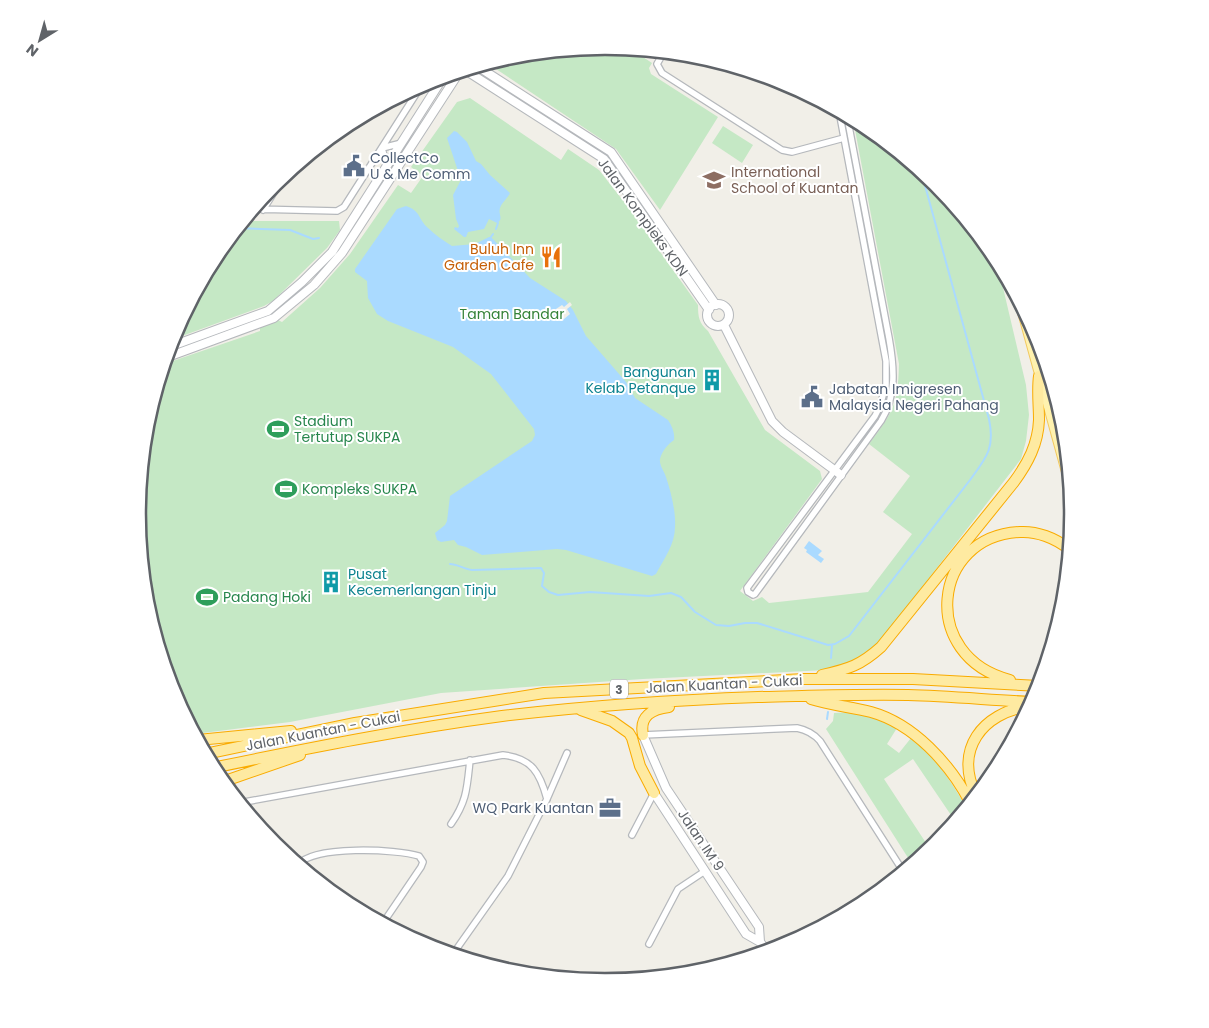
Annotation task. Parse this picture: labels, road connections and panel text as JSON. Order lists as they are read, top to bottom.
{
  "streets": {
    "highway": ["Jalan Kuantan - Cukai", "3"],
    "street": ["Jalan Kompleks KDN", "Jalan IM 9"]
  },
  "parks": ["Taman Bandar"],
  "places": {
    "public building": ["CollectCo U & Me Comm", "Jabatan Imigresen Malaysia Negeri Pahang"],
    "school or university": ["International School of Kuantan"],
    "restaurant": ["Buluh Inn Garden Cafe"],
    "building": ["Bangunan Kelab Petanque", "Pusat Kecemerlangan Tinju"],
    "sports": ["Stadium Tertutup SUKPA", "Kompleks SUKPA", "Padang Hoki"],
    "office": ["WQ Park Kuantan"]
  },
  "north": "bottom left"
}
